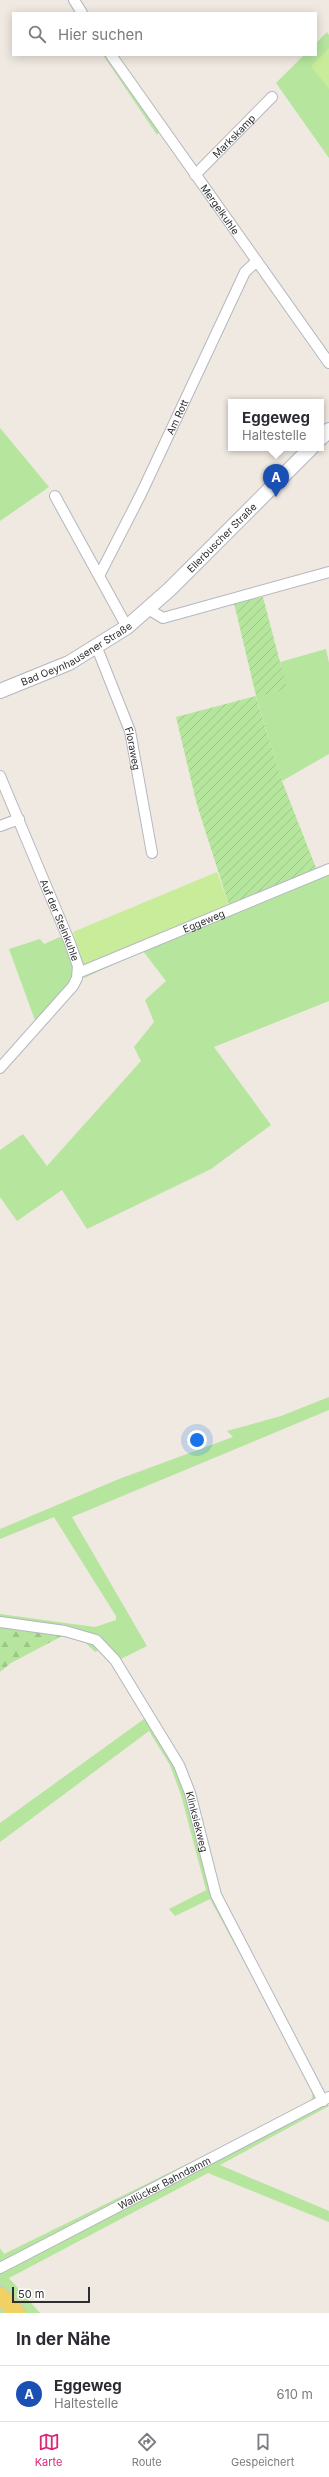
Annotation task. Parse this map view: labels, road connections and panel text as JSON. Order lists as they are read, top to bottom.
{
  "streets": {
    "main road": ["Ellerbuscher Straße", "Bad Oeynhausener Straße"],
    "street": [
      "Markskamp",
      "Mergelkuhle",
      "Am Rott",
      "Floraweg",
      "Auf der Steinkuhle",
      "Eggeweg",
      "Klinksiekweg",
      "Wallücker Bahndamm"
    ]
  },
  "crossings": [
    ["Markskamp", "Mergelkuhle"],
    ["Mergelkuhle", "Am Rott"],
    ["Ellerbuscher Straße", "Bad Oeynhausener Straße"],
    ["Bad Oeynhausener Straße", "Floraweg"],
    ["Auf der Steinkuhle", "Eggeweg"],
    ["Klinksiekweg", "Wallücker Bahndamm"]
  ],
  "scale_bar": "50 m",
  "page": {
    "search": "Hier suchen",
    "popup": ["Eggeweg", "Haltestelle"],
    "pins": "A",
    "scale": "50 m",
    "heading": "In der Nähe",
    "list": [
      {
        "mark": "A",
        "name": "Eggeweg",
        "note": "Haltestelle",
        "value": "610 m"
      }
    ],
    "nav": ["Karte", "Route", "Gespeichert"]
  }
}
